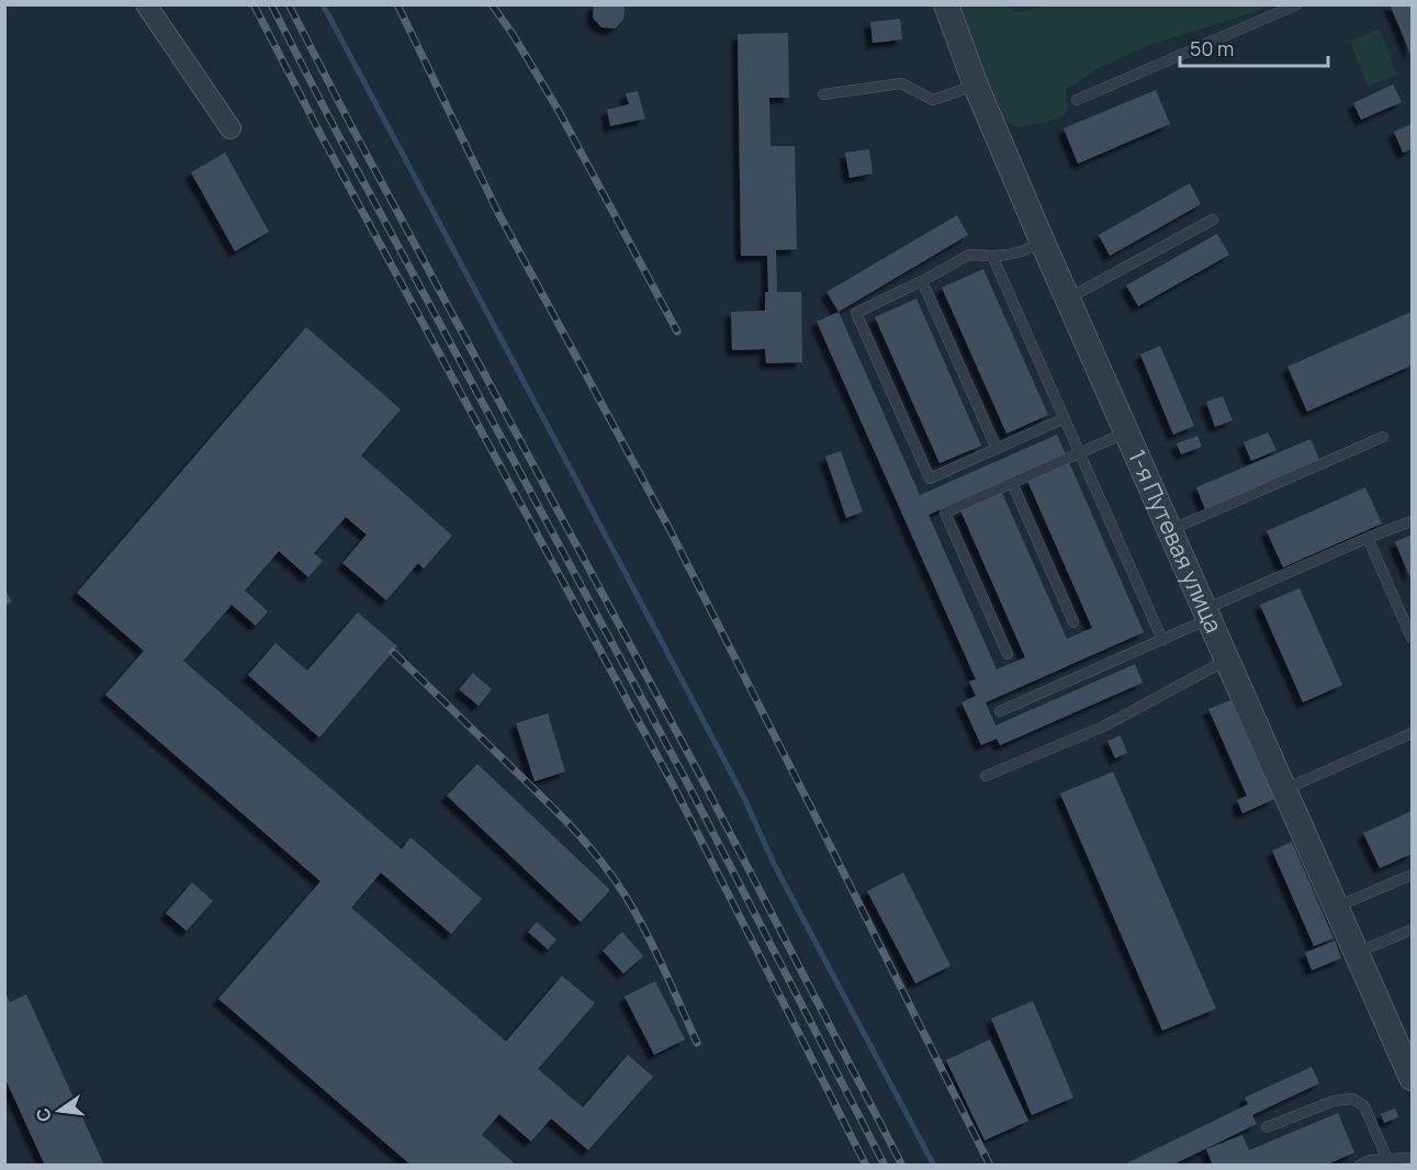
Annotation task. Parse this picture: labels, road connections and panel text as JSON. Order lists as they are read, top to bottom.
{
  "streets": {
    "street": ["1-я Путевая улица"]
  },
  "scale_bar": "50 m",
  "north": "left"
}
